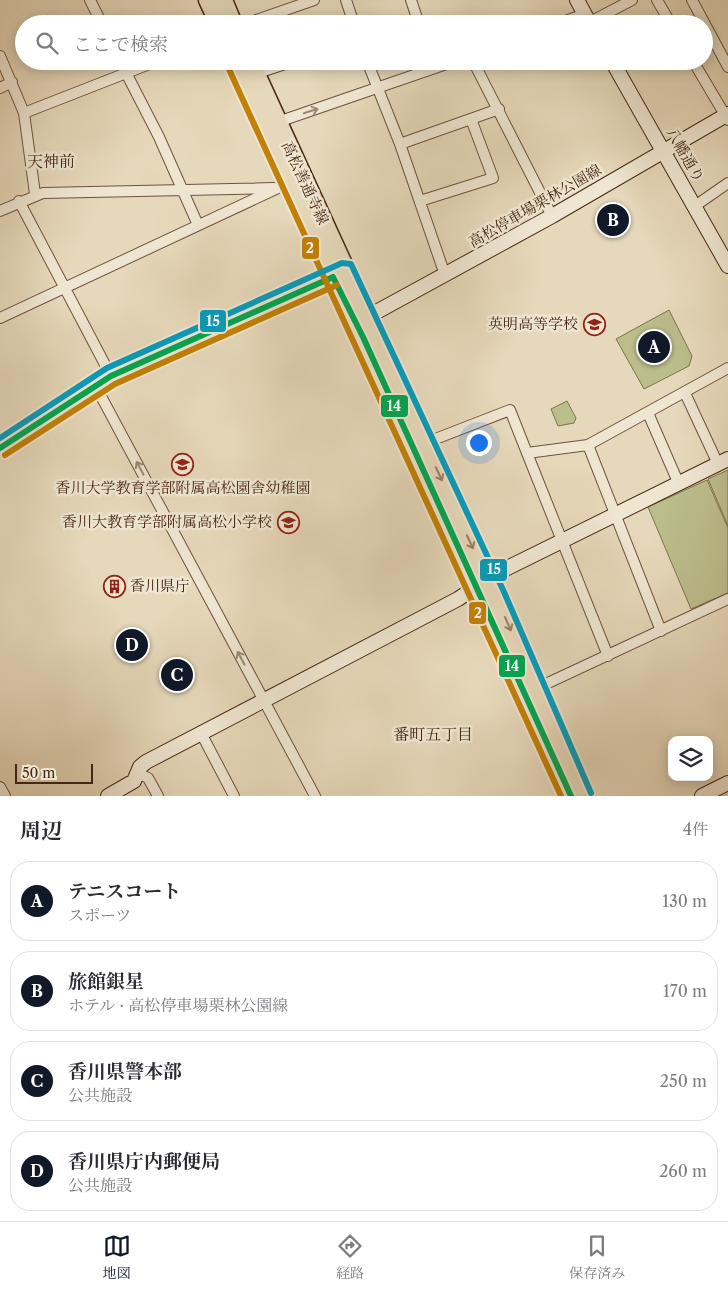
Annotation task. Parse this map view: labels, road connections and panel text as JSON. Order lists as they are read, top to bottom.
{
  "streets": {
    "main road": ["高松善通寺線"],
    "street": ["八幡通り", "高松停車場栗林公園線"]
  },
  "crossings": [
    ["八幡通り", "高松停車場栗林公園線"],
    ["高松善通寺線", "高松停車場栗林公園線"]
  ],
  "districts": ["天神前", "番町五丁目"],
  "places": {
    "school or university": ["英明高等学校", "香川大学教育学部附属高松園舎幼稚園", "香川大教育学部附属高松小学校"],
    "building": ["香川県庁"]
  },
  "lines": ["transit line 2", "transit line 15", "transit line 14"],
  "scale_bar": "50 m",
  "page": {
    "search": "ここで検索",
    "pins": [
      "B",
      "A",
      "D",
      "C"
    ],
    "scale": "50 m",
    "heading": ["周辺", "4件"],
    "list": [
      {
        "mark": "A",
        "name": "テニスコート",
        "note": "スポーツ",
        "value": "130 m"
      },
      {
        "mark": "B",
        "name": "旅館銀星",
        "note": "ホテル · 高松停車場栗林公園線",
        "value": "170 m"
      },
      {
        "mark": "C",
        "name": "香川県警本部",
        "note": "公共施設",
        "value": "250 m"
      },
      {
        "mark": "D",
        "name": "香川県庁内郵便局",
        "note": "公共施設",
        "value": "260 m"
      }
    ],
    "nav": ["地図", "経路", "保存済み"]
  }
}
